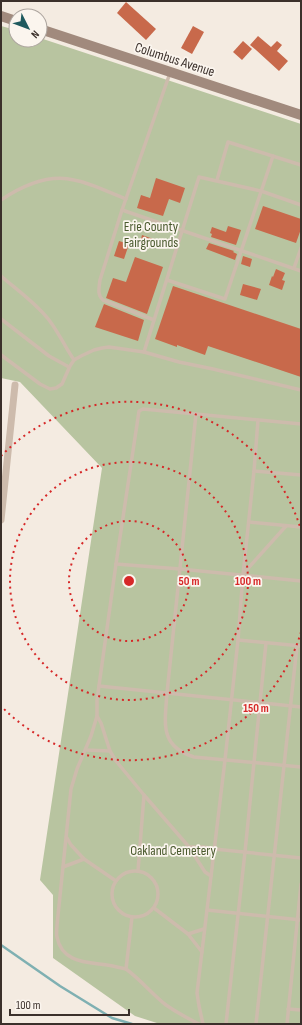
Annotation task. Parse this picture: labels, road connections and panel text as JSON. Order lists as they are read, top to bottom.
{
  "streets": {
    "main road": ["Columbus Avenue"]
  },
  "parks": ["Erie County Fairgrounds", "Oakland Cemetery"],
  "scale_bar": "100 m",
  "north": "bottom right",
  "rings": ["50 m", "100 m", "150 m"]
}
